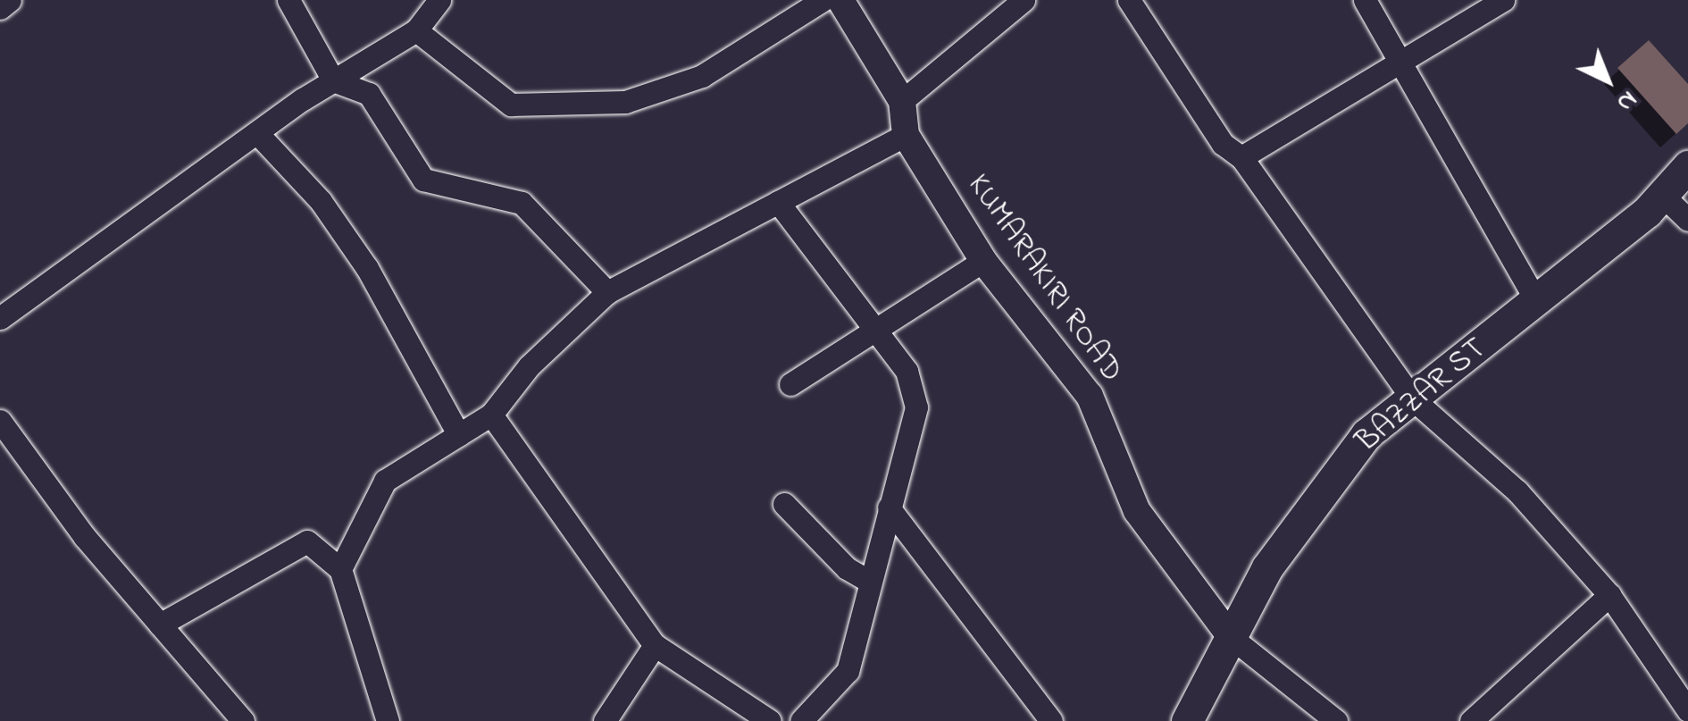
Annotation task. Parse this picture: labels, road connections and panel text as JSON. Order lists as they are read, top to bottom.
{
  "streets": {
    "main road": ["BAZZAR ST"],
    "street": ["KUMARAKIRI ROAD"]
  },
  "crossings": [
    ["KUMARAKIRI ROAD", "BAZZAR ST"]
  ],
  "north": "bottom right"
}
